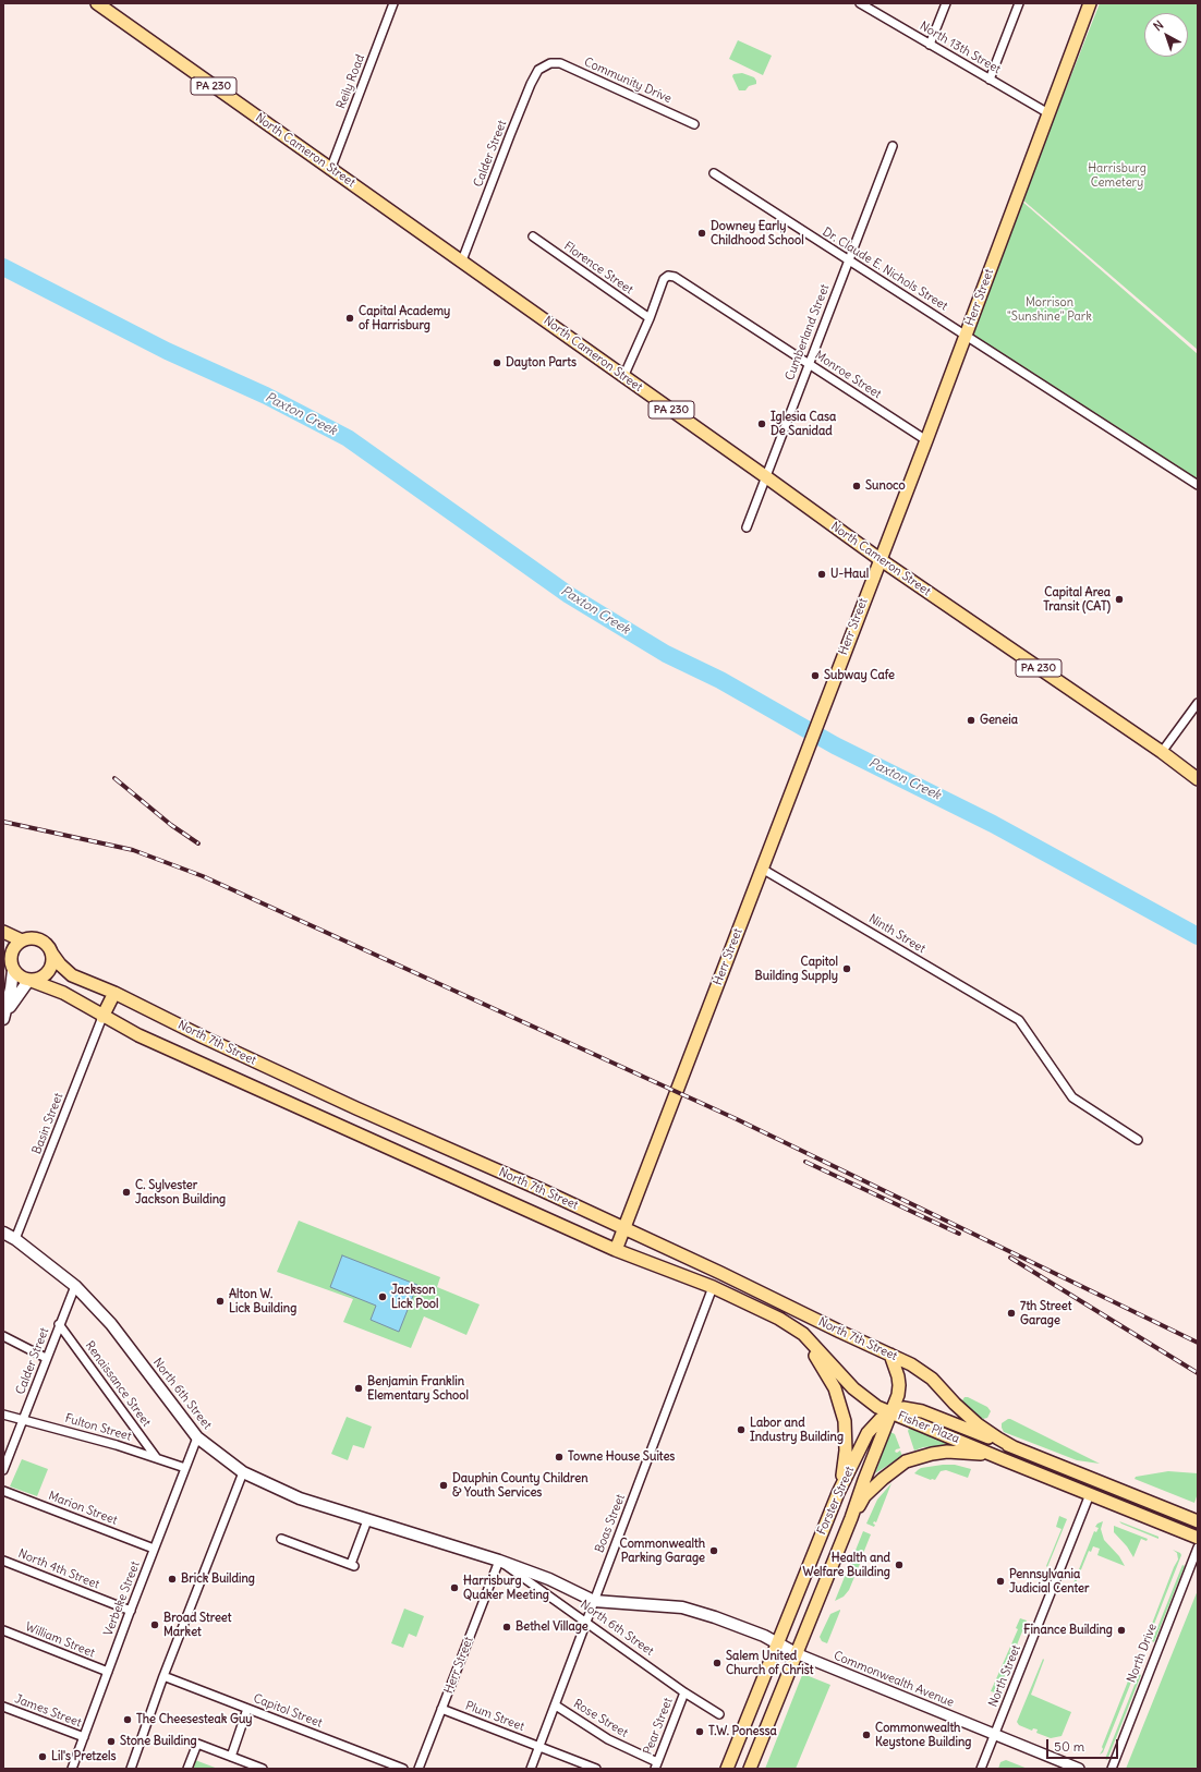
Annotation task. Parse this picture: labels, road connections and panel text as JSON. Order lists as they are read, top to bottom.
{
  "streets": {
    "main road": [
      "PA 230",
      "North Cameron Street",
      "Herr Street",
      "North 7th Street",
      "North 6th Street",
      "Fisher Plaza",
      "Forster Street",
      "Commonwealth Avenue"
    ],
    "street": [
      "North 13th Street",
      "Community Drive",
      "Reily Road",
      "Calder Street",
      "Florence Street",
      "Dr. Claude E. Nichols Street",
      "Cumberland Street",
      "Monroe Street",
      "Ninth Street",
      "Basin Street",
      "Renaissance Street",
      "Fulton Street",
      "Marion Street",
      "Boas Street",
      "North 4th Street",
      "Verbeke Street",
      "William Street",
      "North Drive",
      "North Street",
      "James Street",
      "Capitol Street",
      "Plum Street",
      "Rose Street",
      "Pear Street"
    ]
  },
  "crossings": [
    ["North 13th Street", "Herr Street"],
    ["Community Drive", "Calder Street"],
    ["Reily Road", "North Cameron Street"],
    ["North Cameron Street", "Calder Street"],
    ["North Cameron Street", "Herr Street"],
    ["North Cameron Street", "Cumberland Street"],
    ["Calder Street", "Renaissance Street"],
    ["Calder Street", "North 6th Street"],
    ["Calder Street", "Fulton Street"],
    ["Florence Street", "Monroe Street"],
    ["Dr. Claude E. Nichols Street", "Herr Street"],
    ["Dr. Claude E. Nichols Street", "Cumberland Street"],
    ["Herr Street", "Monroe Street"],
    ["Herr Street", "Ninth Street"],
    ["Herr Street", "North 7th Street"],
    ["Herr Street", "North 6th Street"],
    ["Herr Street", "Plum Street"],
    ["Cumberland Street", "Monroe Street"],
    ["North 7th Street", "Basin Street"],
    ["North 7th Street", "Fisher Plaza"],
    ["North 7th Street", "Forster Street"],
    ["North 7th Street", "Boas Street"],
    ["Basin Street", "North 6th Street"],
    ["Renaissance Street", "Fulton Street"],
    ["North 6th Street", "Boas Street"],
    ["North 6th Street", "Verbeke Street"],
    ["North 6th Street", "Commonwealth Avenue"],
    ["North 6th Street", "Pear Street"],
    ["Fulton Street", "Verbeke Street"],
    ["Fisher Plaza", "Forster Street"],
    ["Fisher Plaza", "North Street"],
    ["Forster Street", "Commonwealth Avenue"],
    ["Marion Street", "Verbeke Street"],
    ["Boas Street", "Commonwealth Avenue"],
    ["Boas Street", "Plum Street"],
    ["Boas Street", "Rose Street"],
    ["North 4th Street", "Verbeke Street"],
    ["Verbeke Street", "William Street"],
    ["Verbeke Street", "James Street"],
    ["North Street", "Commonwealth Avenue"],
    ["Rose Street", "Pear Street"]
  ],
  "water": ["Paxton Creek"],
  "parks": ["Harrisburg Cemetery", "Morrison \"Sunshine\" Park"],
  "places": [
    "Downey Early Childhood School",
    "Capital Academy of Harrisburg",
    "Dayton Parts",
    "Iglesia Casa De Sanidad",
    "Sunoco",
    "U-Haul",
    "Capital Area Transit (CAT)",
    "Subway Cafe",
    "Geneia",
    "Capitol Building Supply",
    "C. Sylvester Jackson Building",
    "Jackson Lick Pool",
    "Alton W. Lick Building",
    "7th Street Garage",
    "Benjamin Franklin Elementary School",
    "Labor and Industry Building",
    "Towne House Suites",
    "Dauphin County Children & Youth Services",
    "Commonwealth Parking Garage",
    "Health and Welfare Building",
    "Brick Building",
    "Pennsylvania Judicial Center",
    "Harrisburg Quaker Meeting",
    "Broad Street Market",
    "Bethel Village",
    "Finance Building",
    "Salem United Church of Christ",
    "The Cheesesteak Guy",
    "T.W. Ponessa",
    "Commonwealth Keystone Building",
    "Stone Building",
    "Lil's Pretzels"
  ],
  "scale_bar": "50 m",
  "north": "top left"
}
